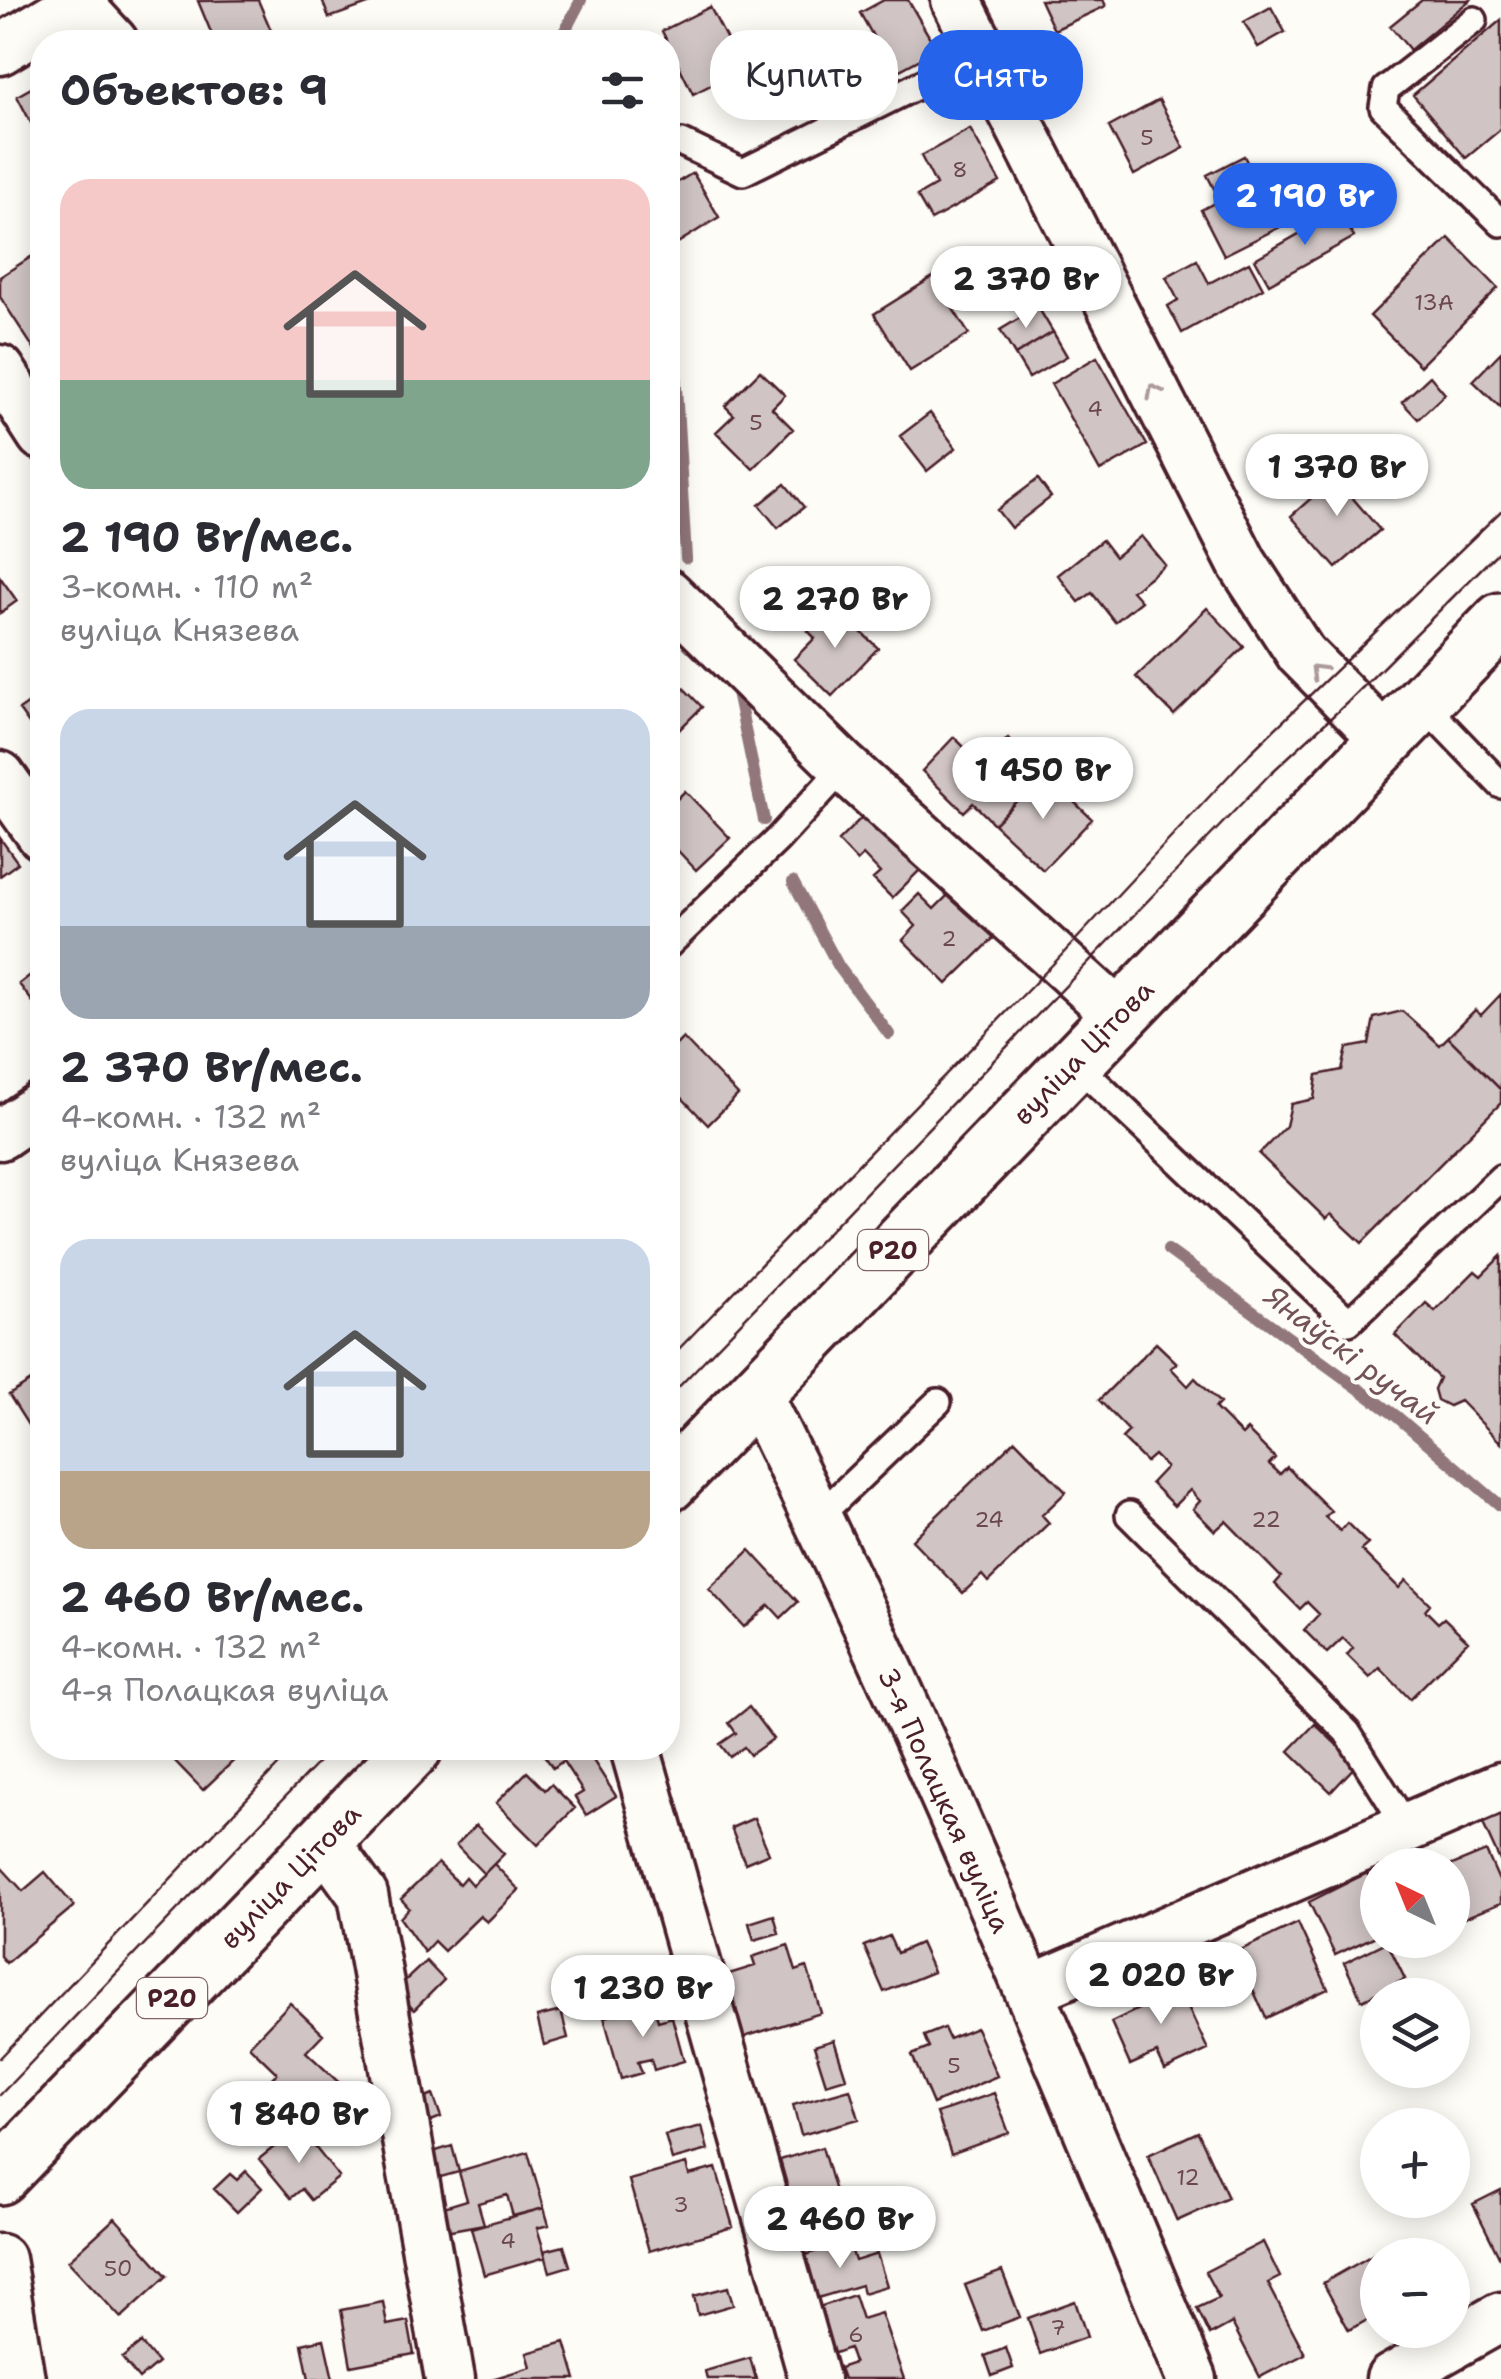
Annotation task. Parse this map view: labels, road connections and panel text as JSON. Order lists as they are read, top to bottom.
{
  "streets": {
    "main road": ["вуліца Цітова", "Р20"],
    "street": ["3-я Полацкая вуліца"]
  },
  "crossings": [
    ["вуліца Цітова", "3-я Полацкая вуліца"]
  ],
  "water": ["Янаўскі ручай"],
  "house_numbers": [
    "5",
    "8",
    "13А",
    "4",
    "5",
    "2",
    "24",
    "22",
    "5",
    "12",
    "3",
    "4",
    "50",
    "7",
    "6"
  ],
  "north": "top left",
  "page": {
    "chip": ["Купить", "Снять"],
    "heading": "Объектов: 9",
    "list": [
      {
        "name": "2 190 Br/мес.",
        "note": "3-комн. · 110 m² · вуліца Князева"
      },
      {
        "name": "2 370 Br/мес.",
        "note": "4-комн. · 132 m² · вуліца Князева"
      },
      {
        "name": "2 460 Br/мес.",
        "note": "4-комн. · 132 m² · 4-я Полацкая вуліца"
      }
    ],
    "price": [
      "2 190 Br",
      "2 370 Br",
      "1 370 Br",
      "2 270 Br",
      "1 450 Br",
      "2 020 Br",
      "1 230 Br",
      "1 840 Br",
      "2 460 Br"
    ],
    "map_buttons": ["+", "−"]
  }
}
